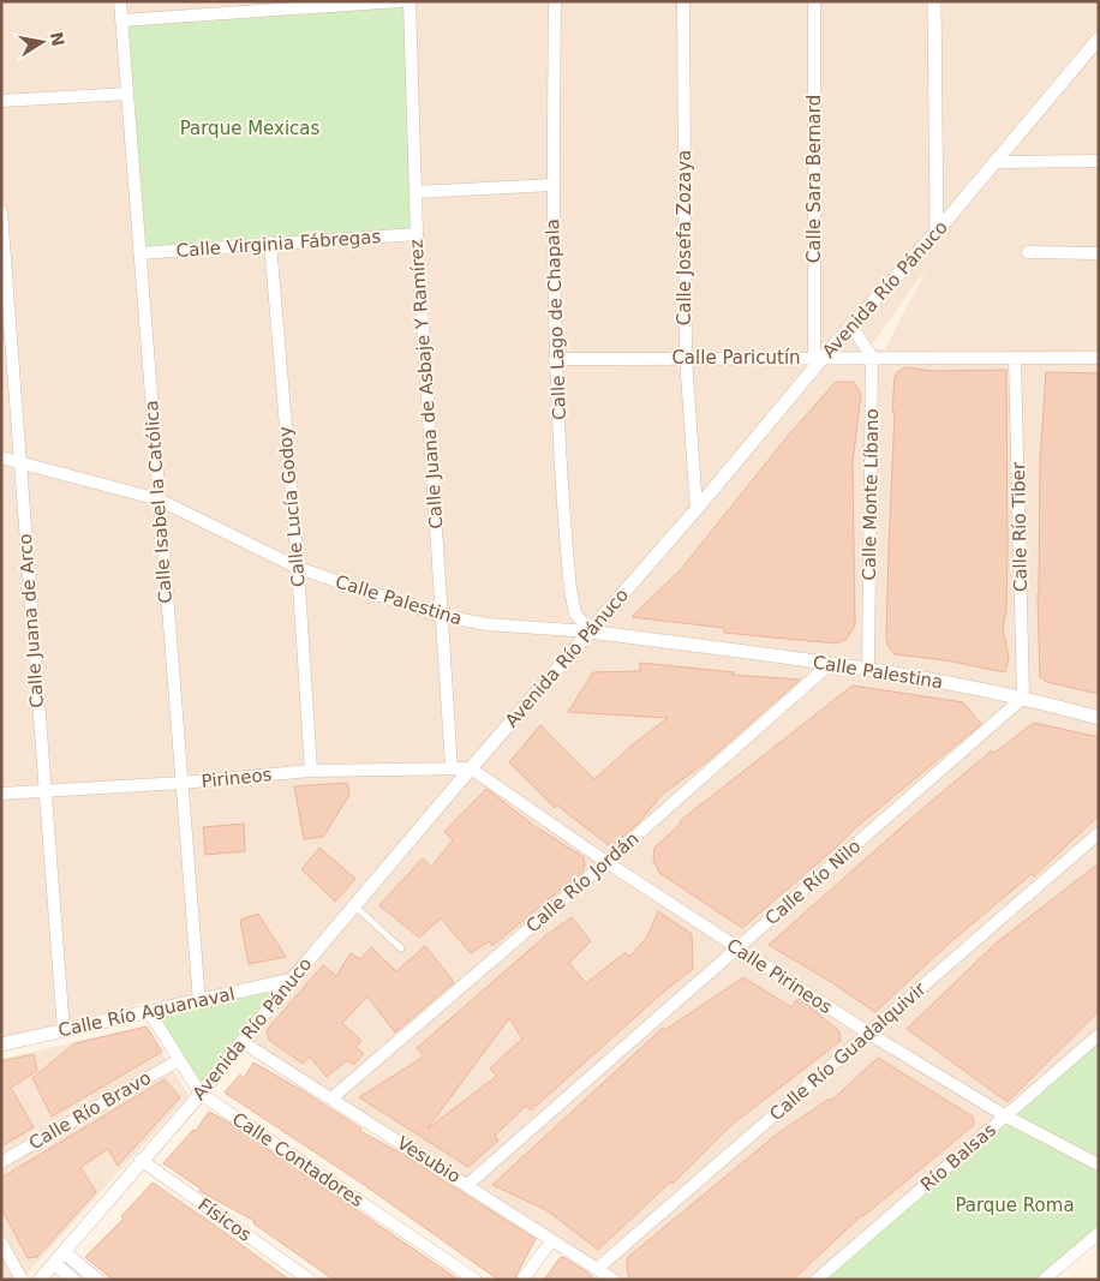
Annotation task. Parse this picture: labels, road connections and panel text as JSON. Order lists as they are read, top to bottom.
{
  "streets": {
    "street": [
      "Calle Sara Bernard",
      "Calle Josefa Zozaya",
      "Calle Virginia Fábregas",
      "Avenida Río Pánuco",
      "Calle Lago de Chapala",
      "Calle Paricutín",
      "Calle Juana de Asbaje Y Ramírez",
      "Calle Monte Líbano",
      "Calle Isabel la Católica",
      "Calle Lucía Godoy",
      "Calle Río Tiber",
      "Calle Palestina",
      "Calle Juana de Arco",
      "Pirineos",
      "Calle Río Jordán",
      "Calle Río Nilo",
      "Calle Pirineos",
      "Calle Río Aguanaval",
      "Calle Río Guadalquivir",
      "Calle Río Bravo",
      "Río Balsas",
      "Calle Contadores",
      "Vesubio",
      "Físicos"
    ]
  },
  "crossings": [
    ["Calle Sara Bernard", "Avenida Río Pánuco"],
    ["Calle Sara Bernard", "Calle Paricutín"],
    ["Calle Josefa Zozaya", "Avenida Río Pánuco"],
    ["Calle Josefa Zozaya", "Calle Paricutín"],
    ["Calle Virginia Fábregas", "Calle Juana de Asbaje Y Ramírez"],
    ["Calle Virginia Fábregas", "Calle Isabel la Católica"],
    ["Calle Virginia Fábregas", "Calle Lucía Godoy"],
    ["Avenida Río Pánuco", "Calle Lago de Chapala"],
    ["Avenida Río Pánuco", "Calle Paricutín"],
    ["Avenida Río Pánuco", "Calle Palestina"],
    ["Avenida Río Pánuco", "Pirineos"],
    ["Avenida Río Pánuco", "Calle Pirineos"],
    ["Avenida Río Pánuco", "Calle Río Aguanaval"],
    ["Avenida Río Pánuco", "Calle Contadores"],
    ["Avenida Río Pánuco", "Vesubio"],
    ["Avenida Río Pánuco", "Físicos"],
    ["Calle Lago de Chapala", "Calle Paricutín"],
    ["Calle Lago de Chapala", "Calle Palestina"],
    ["Calle Paricutín", "Calle Monte Líbano"],
    ["Calle Paricutín", "Calle Río Tiber"],
    ["Calle Juana de Asbaje Y Ramírez", "Calle Palestina"],
    ["Calle Juana de Asbaje Y Ramírez", "Pirineos"],
    ["Calle Monte Líbano", "Calle Palestina"],
    ["Calle Isabel la Católica", "Calle Palestina"],
    ["Calle Isabel la Católica", "Pirineos"],
    ["Calle Isabel la Católica", "Calle Río Aguanaval"],
    ["Calle Lucía Godoy", "Calle Palestina"],
    ["Calle Lucía Godoy", "Pirineos"],
    ["Calle Río Tiber", "Calle Palestina"],
    ["Calle Río Tiber", "Calle Río Nilo"],
    ["Calle Palestina", "Calle Juana de Arco"],
    ["Calle Palestina", "Calle Río Jordán"],
    ["Calle Palestina", "Calle Río Nilo"],
    ["Calle Juana de Arco", "Pirineos"],
    ["Calle Juana de Arco", "Calle Río Aguanaval"],
    ["Pirineos", "Calle Pirineos"],
    ["Calle Río Jordán", "Calle Pirineos"],
    ["Calle Río Jordán", "Vesubio"],
    ["Calle Río Nilo", "Calle Pirineos"],
    ["Calle Río Nilo", "Vesubio"],
    ["Calle Pirineos", "Calle Río Guadalquivir"],
    ["Calle Pirineos", "Río Balsas"],
    ["Calle Río Aguanaval", "Calle Contadores"],
    ["Calle Río Guadalquivir", "Vesubio"],
    ["Calle Río Bravo", "Calle Contadores"]
  ],
  "parks": ["Parque Mexicas", "Parque Roma"],
  "north": "right"
}
